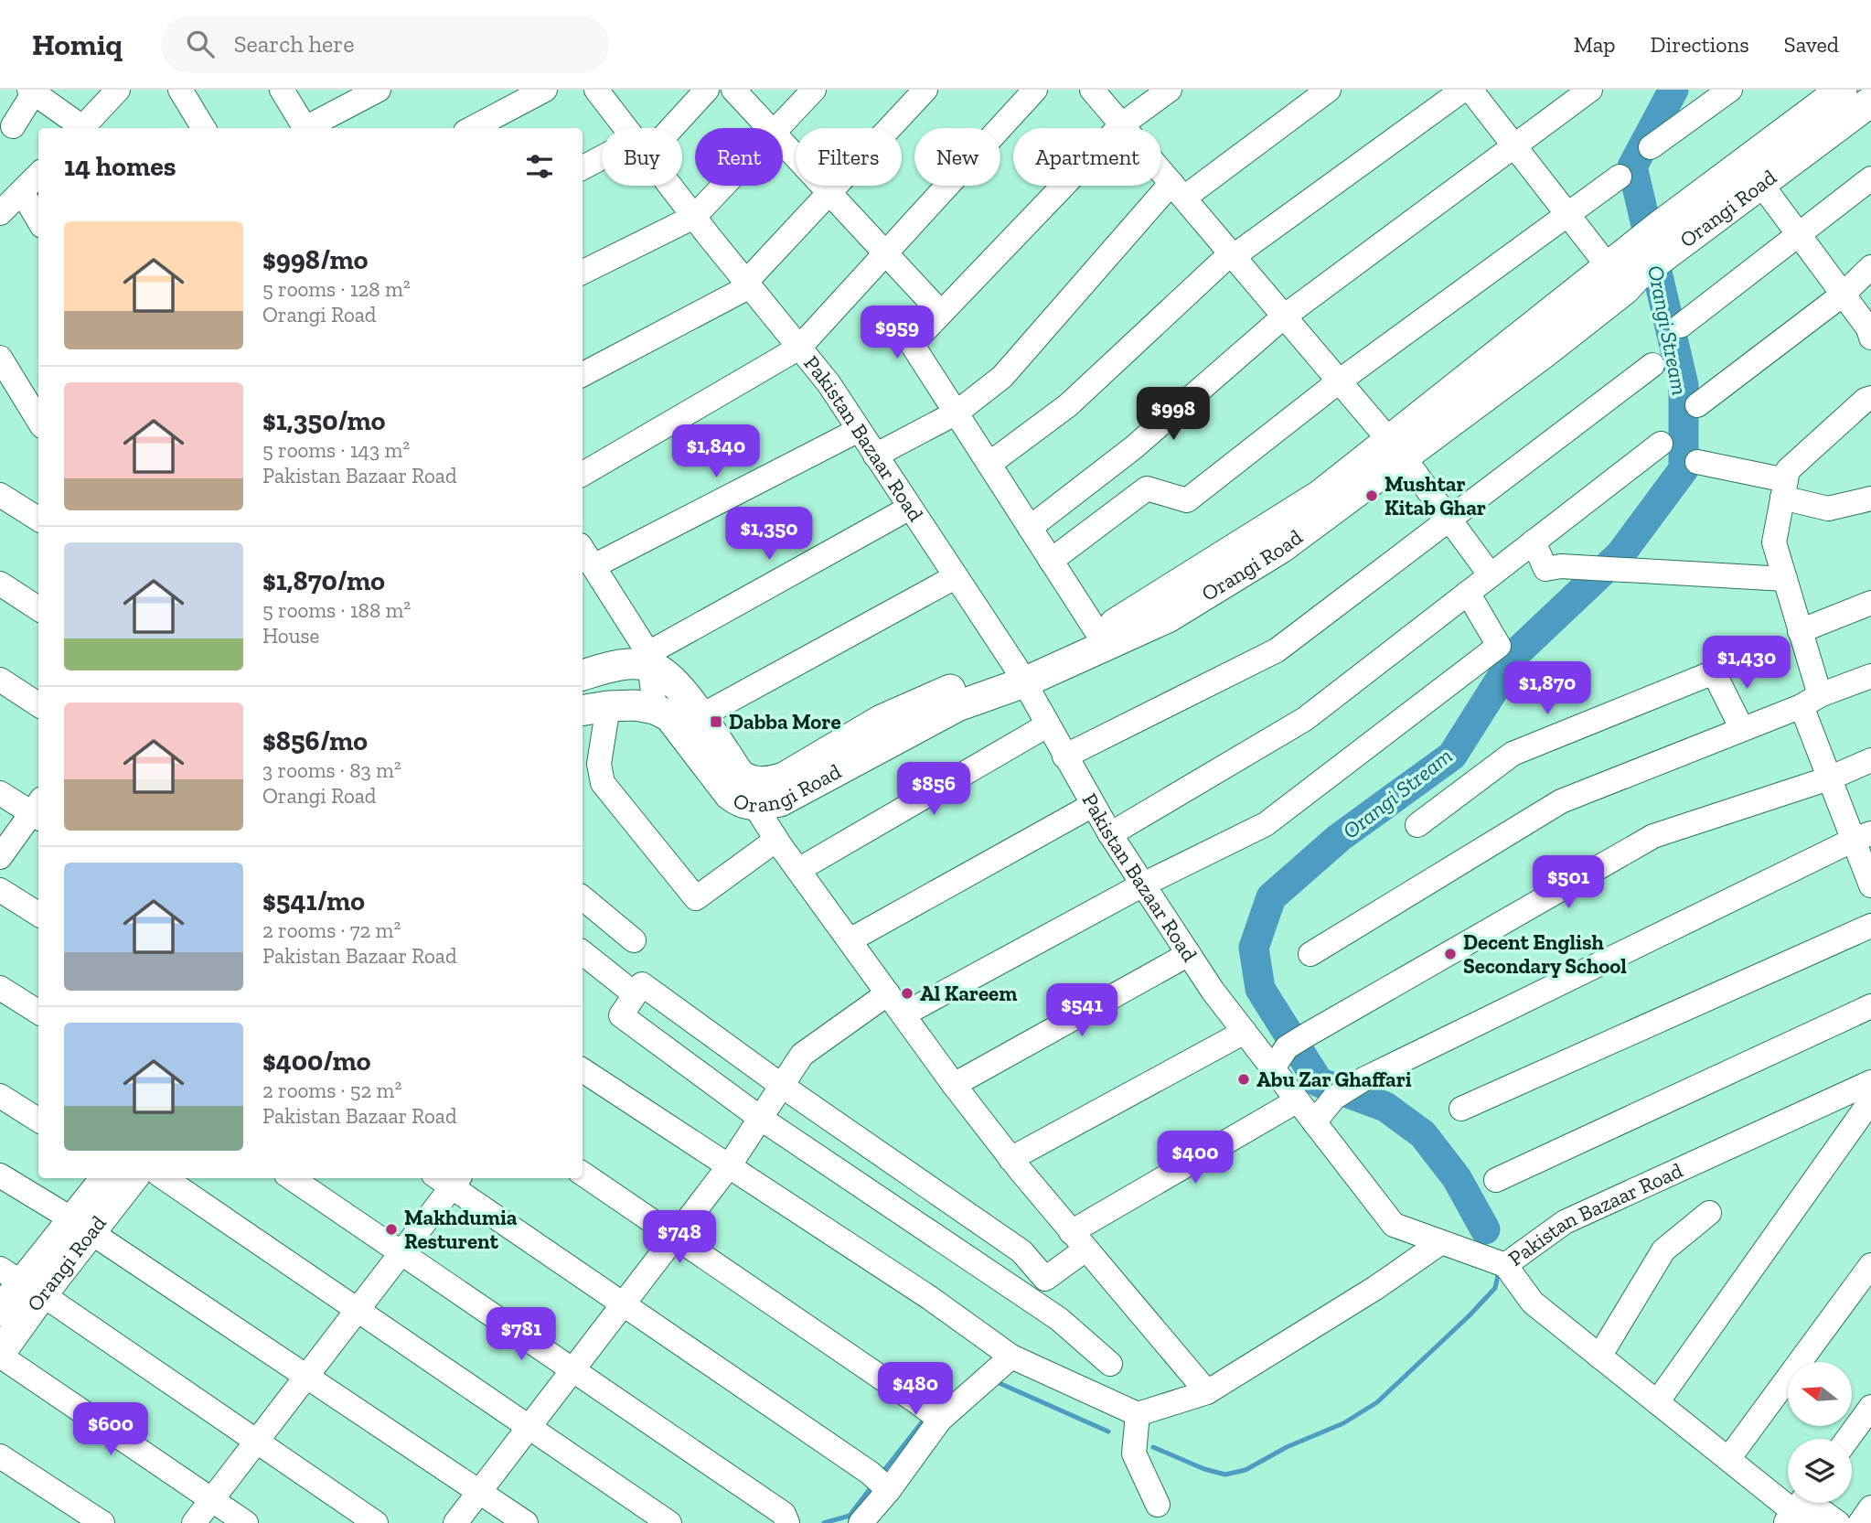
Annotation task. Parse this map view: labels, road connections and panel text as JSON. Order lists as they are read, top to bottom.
{
  "streets": {
    "main road": ["Orangi Road"],
    "street": ["Pakistan Bazaar Road"]
  },
  "crossings": [
    ["Orangi Road", "Pakistan Bazaar Road"]
  ],
  "water": ["Orangi Stream"],
  "places": {
    "other": [
      "Mushtar Kitab Ghar",
      "Decent English Secondary School",
      "Al Kareem",
      "Abu Zar Ghaffari",
      "Makhdumia Resturent"
    ],
    "transit": ["Dabba More"]
  },
  "north": "left",
  "page": {
    "header": "Homiq",
    "search": "Search here",
    "nav": ["Map", "Directions", "Saved"],
    "chip": [
      "Buy",
      "Rent",
      "Filters",
      "New",
      "Apartment"
    ],
    "heading": "14 homes",
    "list": [
      {
        "name": "$998/mo",
        "note": "5 rooms · 128 m² · Orangi Road"
      },
      {
        "name": "$1,350/mo",
        "note": "5 rooms · 143 m² · Pakistan Bazaar Road"
      },
      {
        "name": "$1,870/mo",
        "note": "5 rooms · 188 m² · House"
      },
      {
        "name": "$856/mo",
        "note": "3 rooms · 83 m² · Orangi Road"
      },
      {
        "name": "$541/mo",
        "note": "2 rooms · 72 m² · Pakistan Bazaar Road"
      },
      {
        "name": "$400/mo",
        "note": "2 rooms · 52 m² · Pakistan Bazaar Road"
      }
    ],
    "price": [
      "$959",
      "$998",
      "$1,840",
      "$1,350",
      "$1,430",
      "$1,870",
      "$856",
      "$501",
      "$541",
      "$400",
      "$748",
      "$781",
      "$480",
      "$600"
    ]
  }
}
